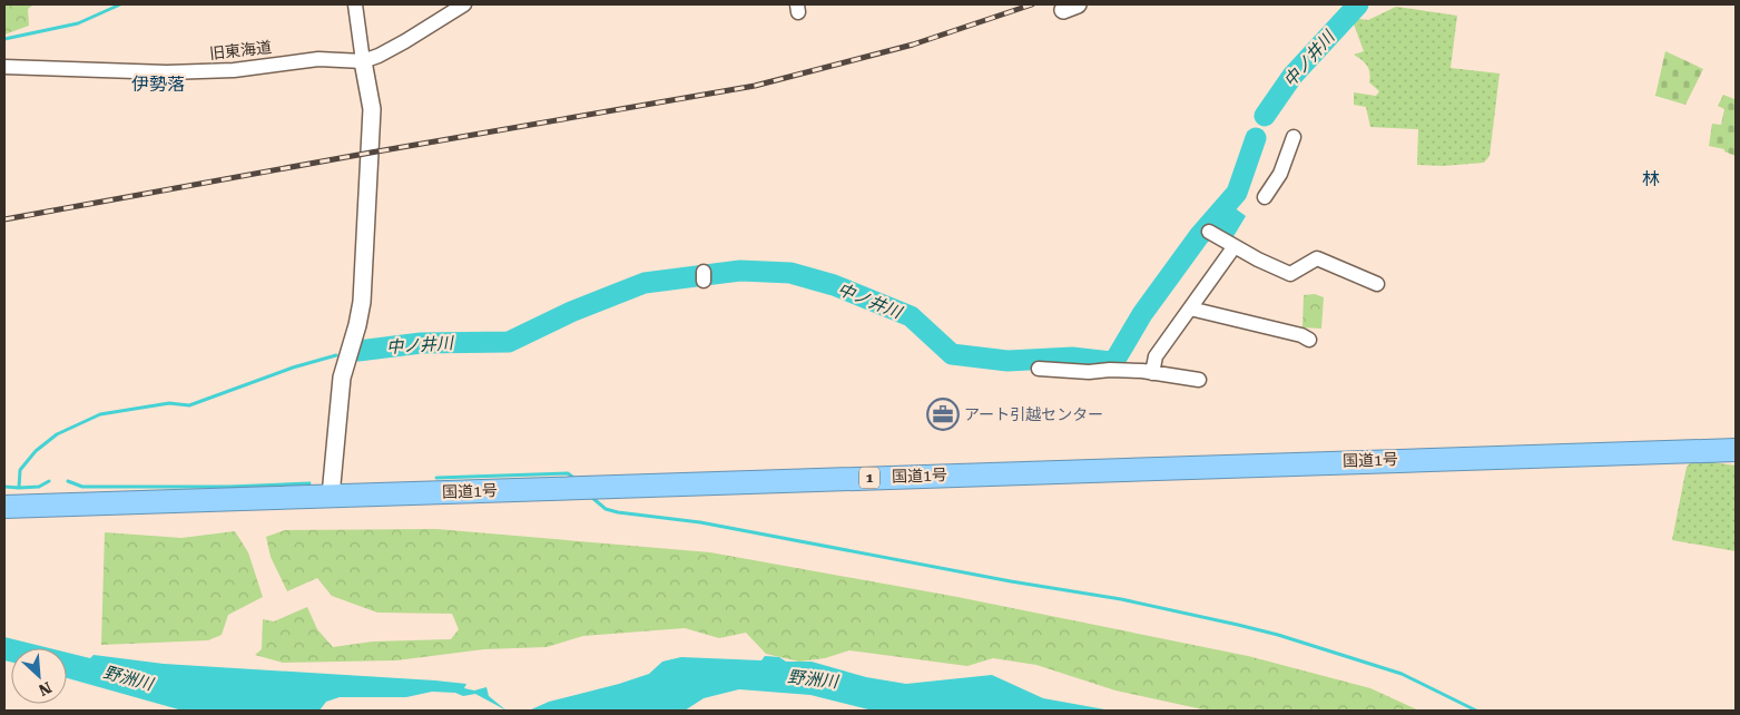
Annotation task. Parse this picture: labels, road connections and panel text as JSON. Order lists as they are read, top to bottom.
{
  "streets": {
    "highway": ["国道1号", "1"],
    "street": ["旧東海道"]
  },
  "districts": ["伊勢落", "林"],
  "water": ["中ノ井川", "野洲川"],
  "places": {
    "office": ["アート引越センター"]
  },
  "north": "bottom right"
}
